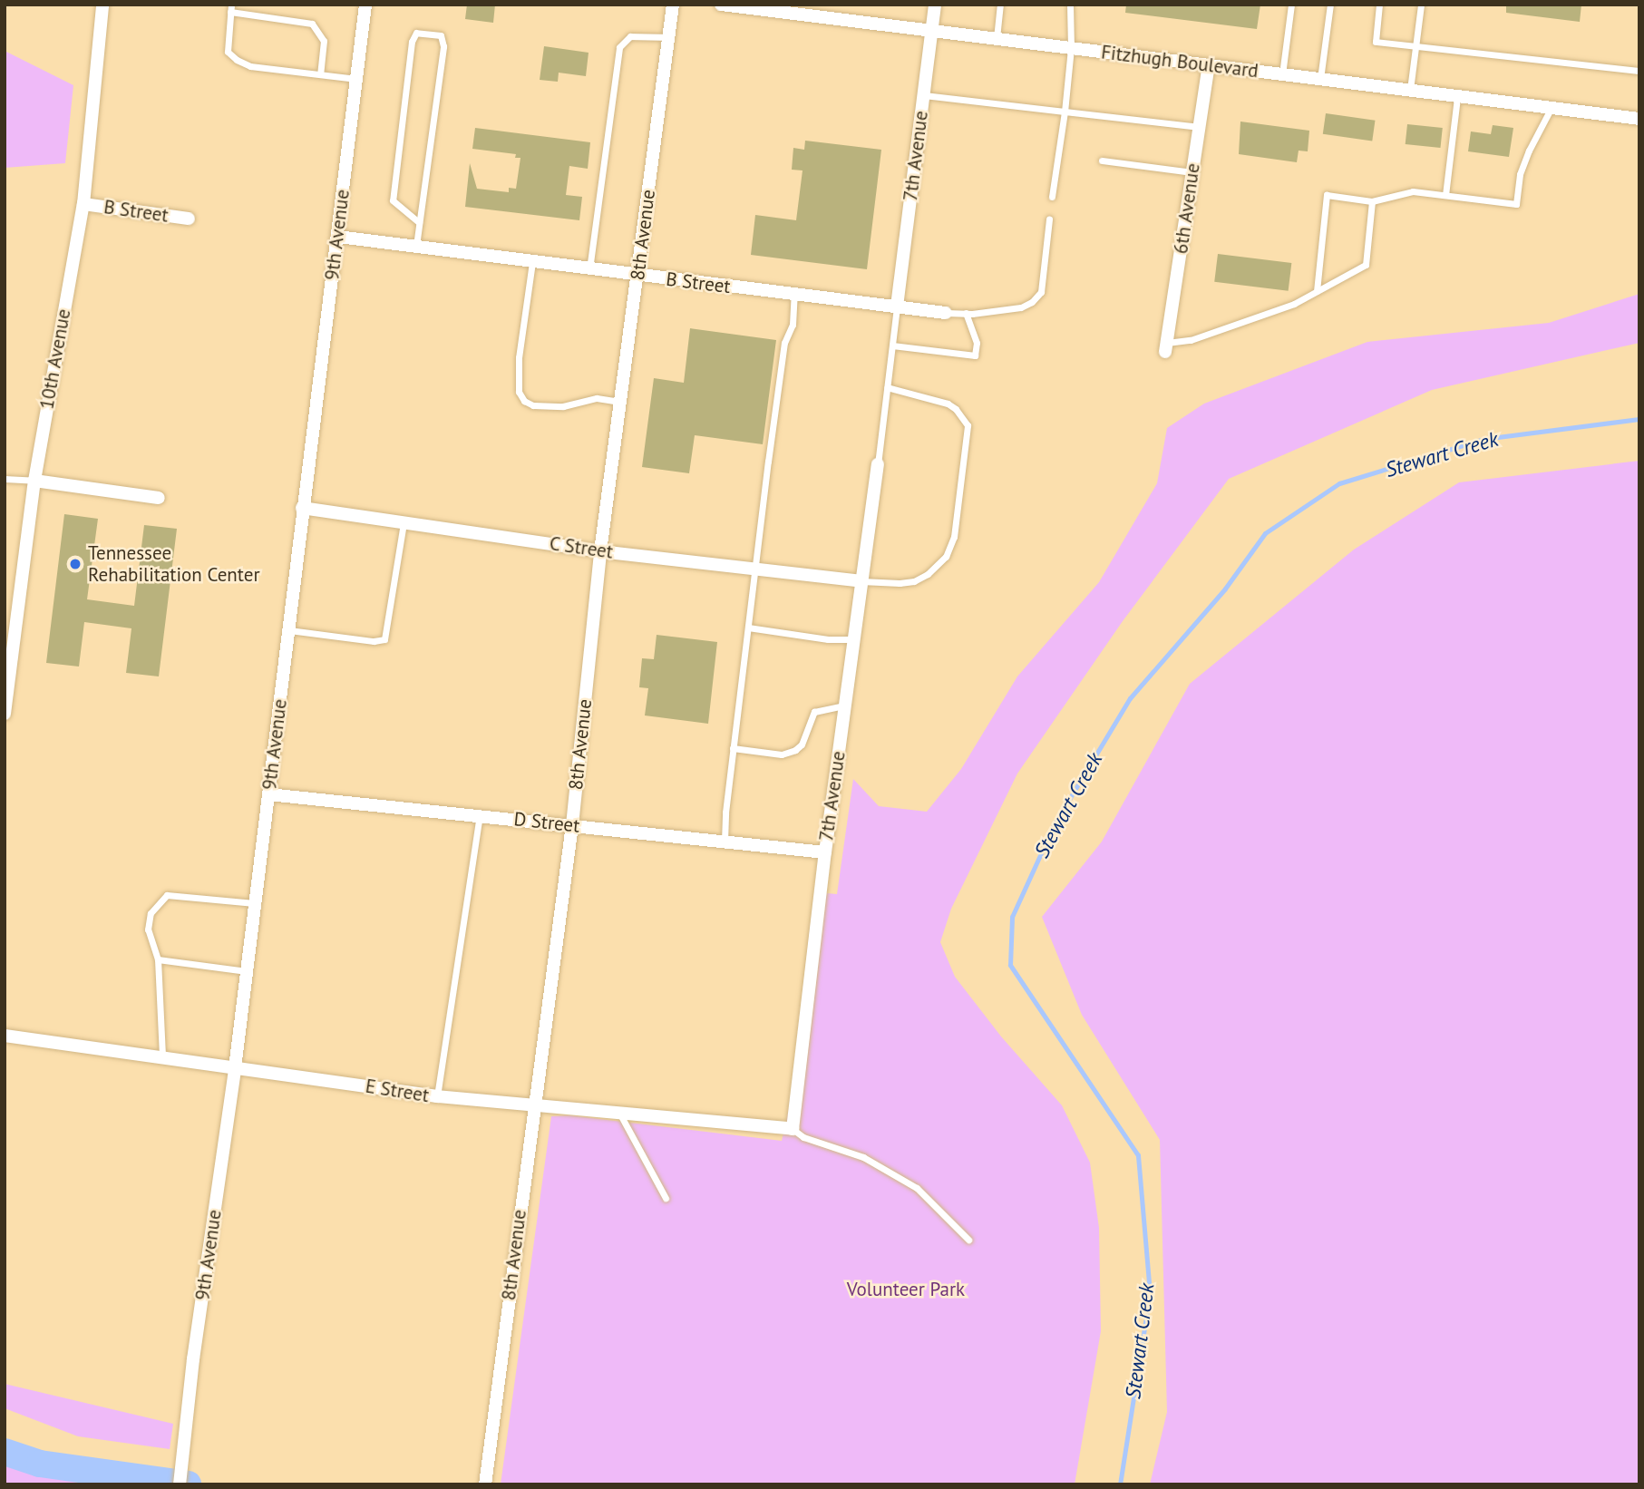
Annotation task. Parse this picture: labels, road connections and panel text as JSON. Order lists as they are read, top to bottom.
{
  "streets": {
    "street": [
      "Fitzhugh Boulevard",
      "7th Avenue",
      "6th Avenue",
      "B Street",
      "9th Avenue",
      "8th Avenue",
      "10th Avenue",
      "C Street",
      "D Street",
      "E Street"
    ]
  },
  "crossings": [
    ["Fitzhugh Boulevard", "7th Avenue"],
    ["Fitzhugh Boulevard", "6th Avenue"],
    ["7th Avenue", "B Street"],
    ["7th Avenue", "C Street"],
    ["7th Avenue", "D Street"],
    ["7th Avenue", "E Street"],
    ["B Street", "9th Avenue"],
    ["B Street", "8th Avenue"],
    ["B Street", "10th Avenue"],
    ["9th Avenue", "C Street"],
    ["9th Avenue", "D Street"],
    ["9th Avenue", "E Street"],
    ["8th Avenue", "C Street"],
    ["8th Avenue", "D Street"],
    ["8th Avenue", "E Street"]
  ],
  "water": ["Stewart Creek"],
  "parks": ["Volunteer Park"],
  "places": ["Tennessee Rehabilitation Center"]
}
